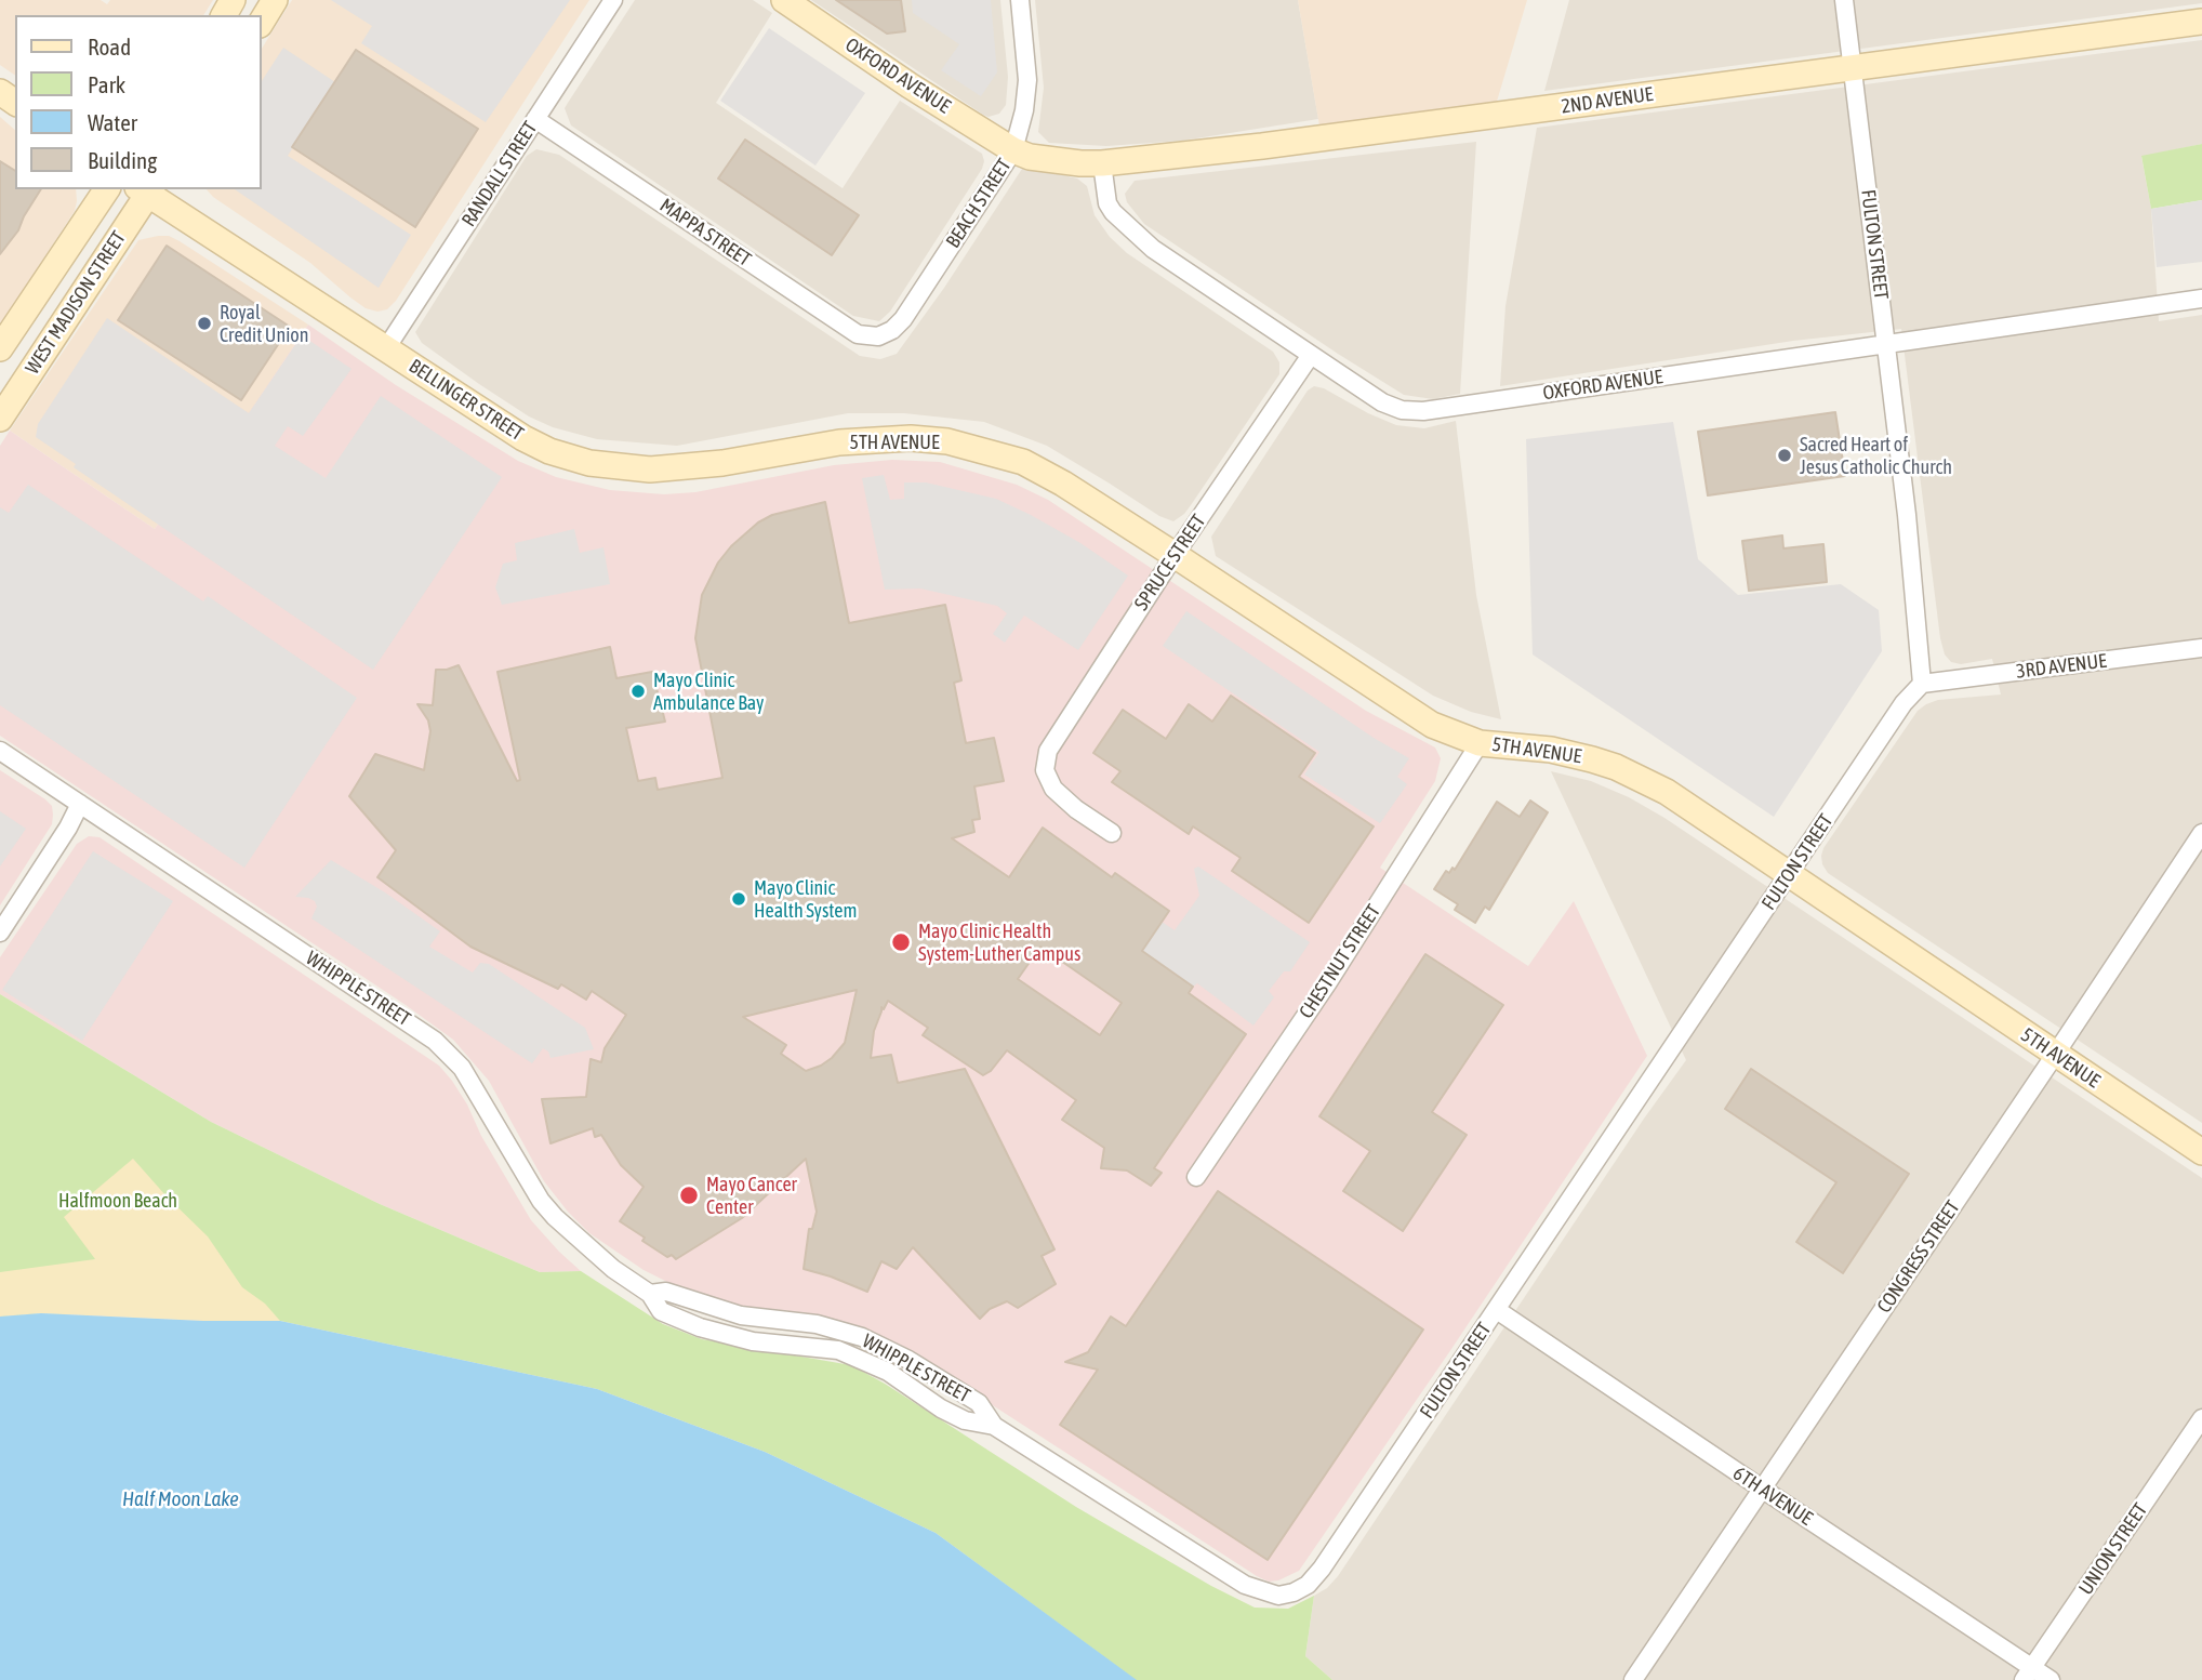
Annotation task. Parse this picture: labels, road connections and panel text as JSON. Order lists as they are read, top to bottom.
{
  "streets": {
    "main road": [
      "OXFORD AVENUE",
      "2ND AVENUE",
      "WEST MADISON STREET",
      "BELLINGER STREET",
      "5TH AVENUE"
    ],
    "street": [
      "RANDALL STREET",
      "BEACH STREET",
      "MAPPA STREET",
      "FULTON STREET",
      "SPRUCE STREET",
      "3RD AVENUE",
      "CHESTNUT STREET",
      "WHIPPLE STREET",
      "CONGRESS STREET",
      "6TH AVENUE",
      "UNION STREET"
    ]
  },
  "crossings": [
    ["OXFORD AVENUE", "2ND AVENUE"],
    ["OXFORD AVENUE", "BEACH STREET"],
    ["OXFORD AVENUE", "FULTON STREET"],
    ["OXFORD AVENUE", "SPRUCE STREET"],
    ["2ND AVENUE", "BEACH STREET"],
    ["2ND AVENUE", "FULTON STREET"],
    ["RANDALL STREET", "MAPPA STREET"],
    ["RANDALL STREET", "BELLINGER STREET"],
    ["BEACH STREET", "MAPPA STREET"],
    ["FULTON STREET", "5TH AVENUE"],
    ["FULTON STREET", "3RD AVENUE"],
    ["FULTON STREET", "WHIPPLE STREET"],
    ["FULTON STREET", "6TH AVENUE"],
    ["WEST MADISON STREET", "BELLINGER STREET"],
    ["BELLINGER STREET", "5TH AVENUE"],
    ["5TH AVENUE", "SPRUCE STREET"],
    ["5TH AVENUE", "CHESTNUT STREET"],
    ["5TH AVENUE", "CONGRESS STREET"],
    ["CONGRESS STREET", "6TH AVENUE"],
    ["6TH AVENUE", "UNION STREET"]
  ],
  "water": ["Half Moon Lake"],
  "parks": ["Halfmoon Beach"],
  "places": [
    "Royal Credit Union",
    "Sacred Heart of Jesus Catholic Church",
    "Mayo Clinic Ambulance Bay",
    "Mayo Clinic Health System",
    "Mayo Clinic Health System-Luther Campus",
    "Mayo Cancer Center"
  ],
  "legend": [
    "Road",
    "Park",
    "Water",
    "Building"
  ]
}
